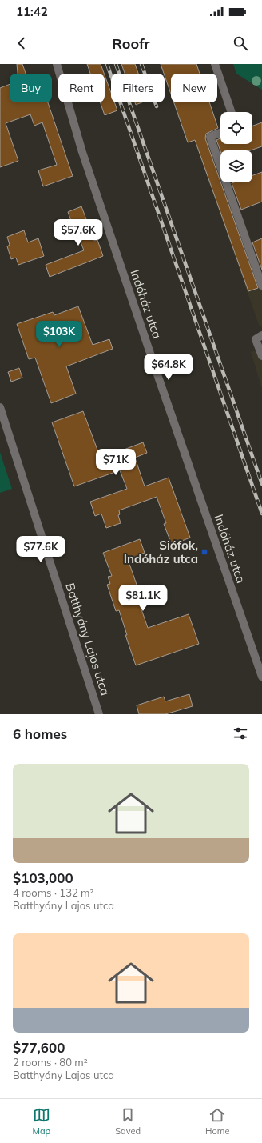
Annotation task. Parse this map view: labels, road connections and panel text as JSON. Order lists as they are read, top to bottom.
{
  "streets": {
    "street": ["Indóház utca", "Batthyány Lajos utca"]
  },
  "places": {
    "transit": ["Siófok, Indóház utca"]
  },
  "page": {
    "status": "11:42",
    "header": "Roofr",
    "chip": [
      "Buy",
      "Rent",
      "Filters",
      "New"
    ],
    "price": [
      "$57.6K",
      "$103K",
      "$64.8K",
      "$71K",
      "$77.6K",
      "$81.1K"
    ],
    "heading": "6 homes",
    "list": [
      {
        "name": "$103,000",
        "note": "4 rooms · 132 m² · Batthyány Lajos utca"
      },
      {
        "name": "$77,600",
        "note": "2 rooms · 80 m² · Batthyány Lajos utca"
      }
    ],
    "tabs": ["Map", "Saved", "Home"]
  }
}
